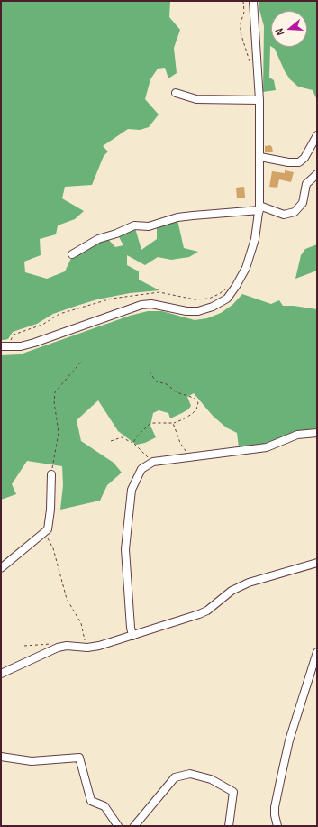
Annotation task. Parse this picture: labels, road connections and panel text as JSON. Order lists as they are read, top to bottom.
{
  "north": "left"
}
